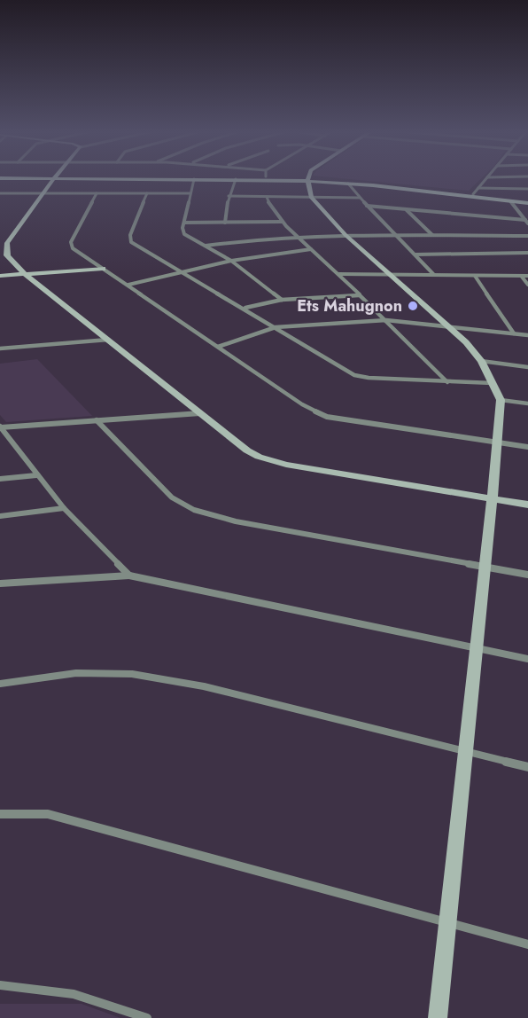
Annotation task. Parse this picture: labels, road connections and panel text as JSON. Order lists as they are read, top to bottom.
{
  "places": ["Ets Mahugnon"]
}
